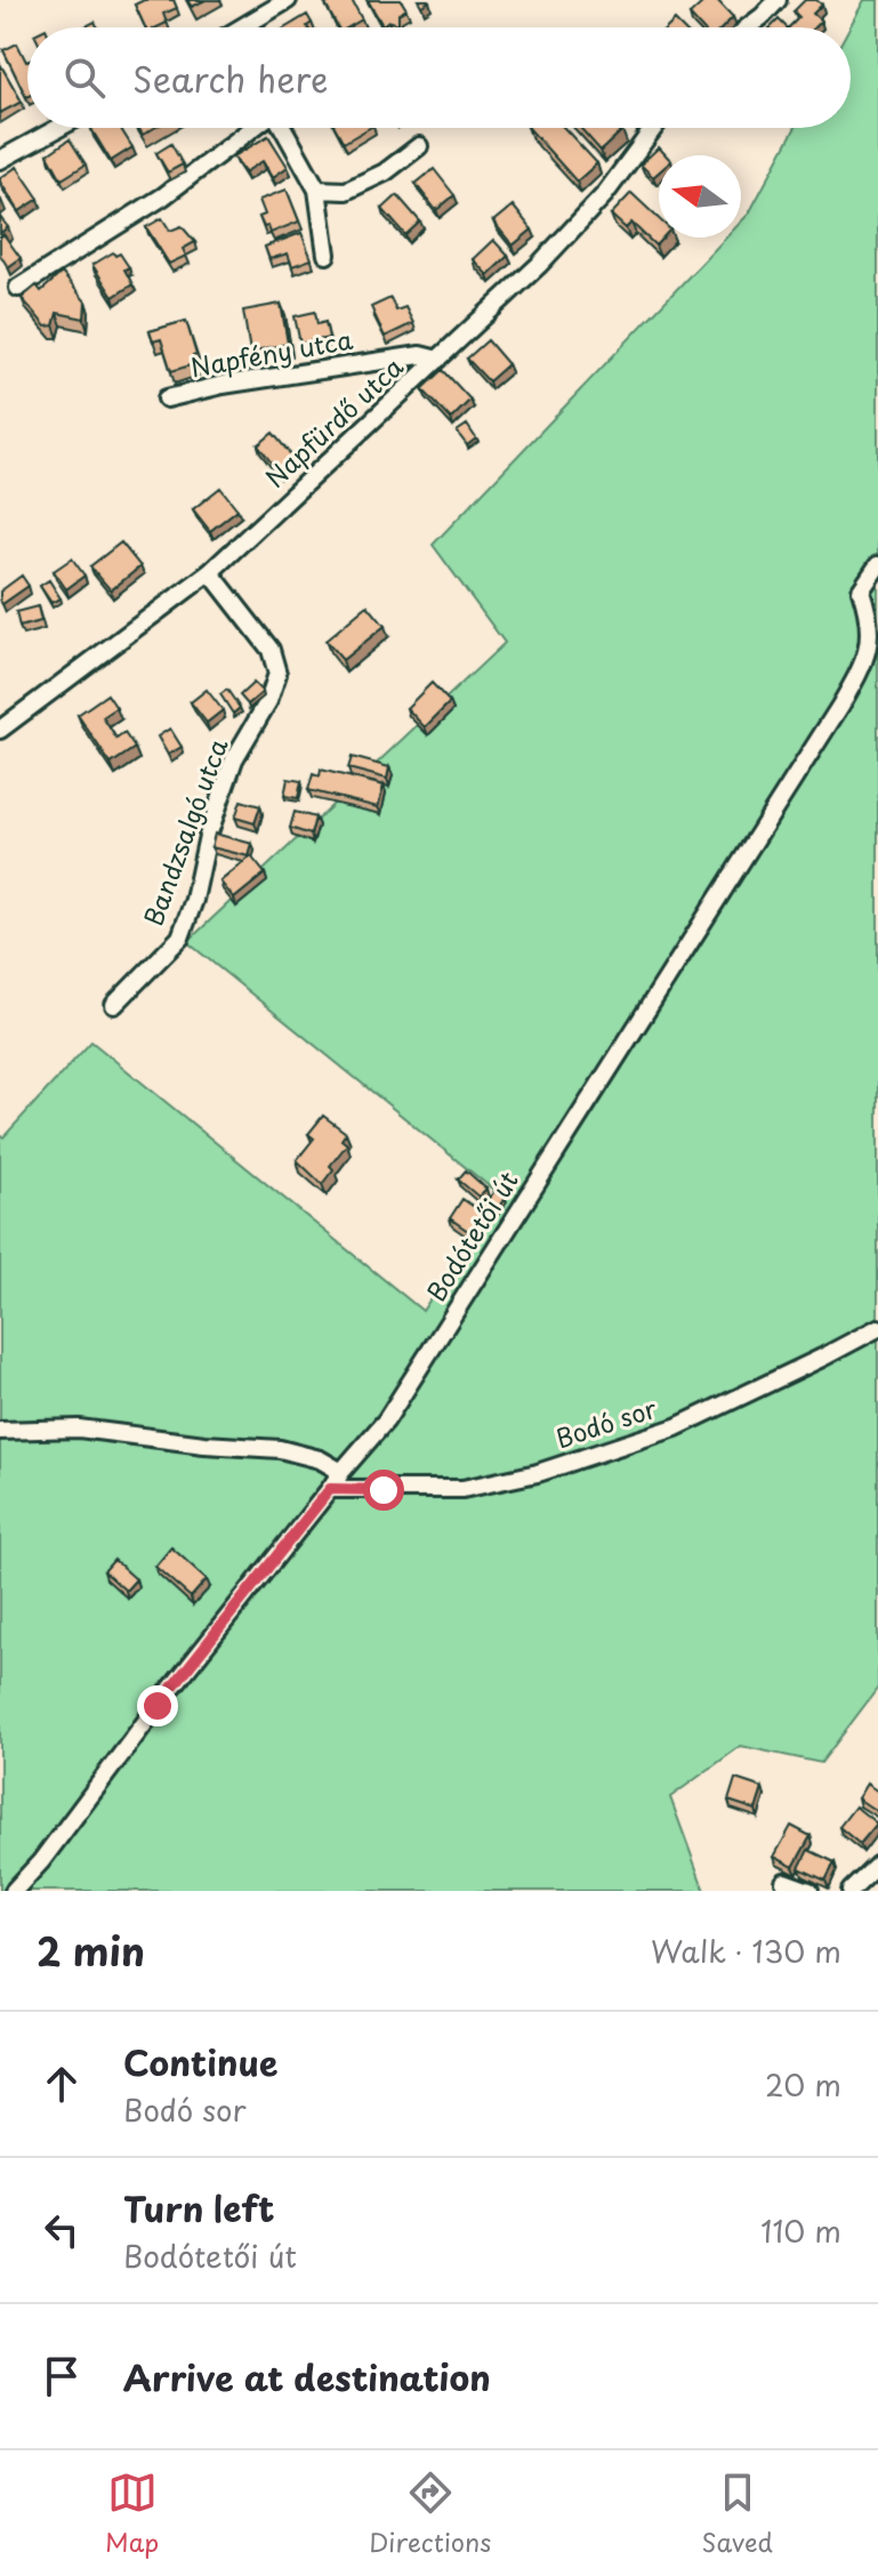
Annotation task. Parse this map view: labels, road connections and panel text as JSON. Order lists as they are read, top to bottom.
{
  "streets": {
    "street": [
      "Napfény utca",
      "Napfürdő utca",
      "Bandzsalgó utca",
      "Bodótetői út",
      "Bodó sor"
    ]
  },
  "crossings": [
    ["Napfény utca", "Napfürdő utca"],
    ["Napfürdő utca", "Bandzsalgó utca"],
    ["Bodótetői út", "Bodó sor"]
  ],
  "north": "left",
  "page": {
    "search": "Search here",
    "heading": ["2 min", "Walk · 130 m"],
    "list": [
      ["Continue", "Bodó sor", "20 m"],
      ["Turn left", "Bodótetői út", "110 m"],
      "Arrive at destination"
    ],
    "nav": ["Map", "Directions", "Saved"]
  }
}
